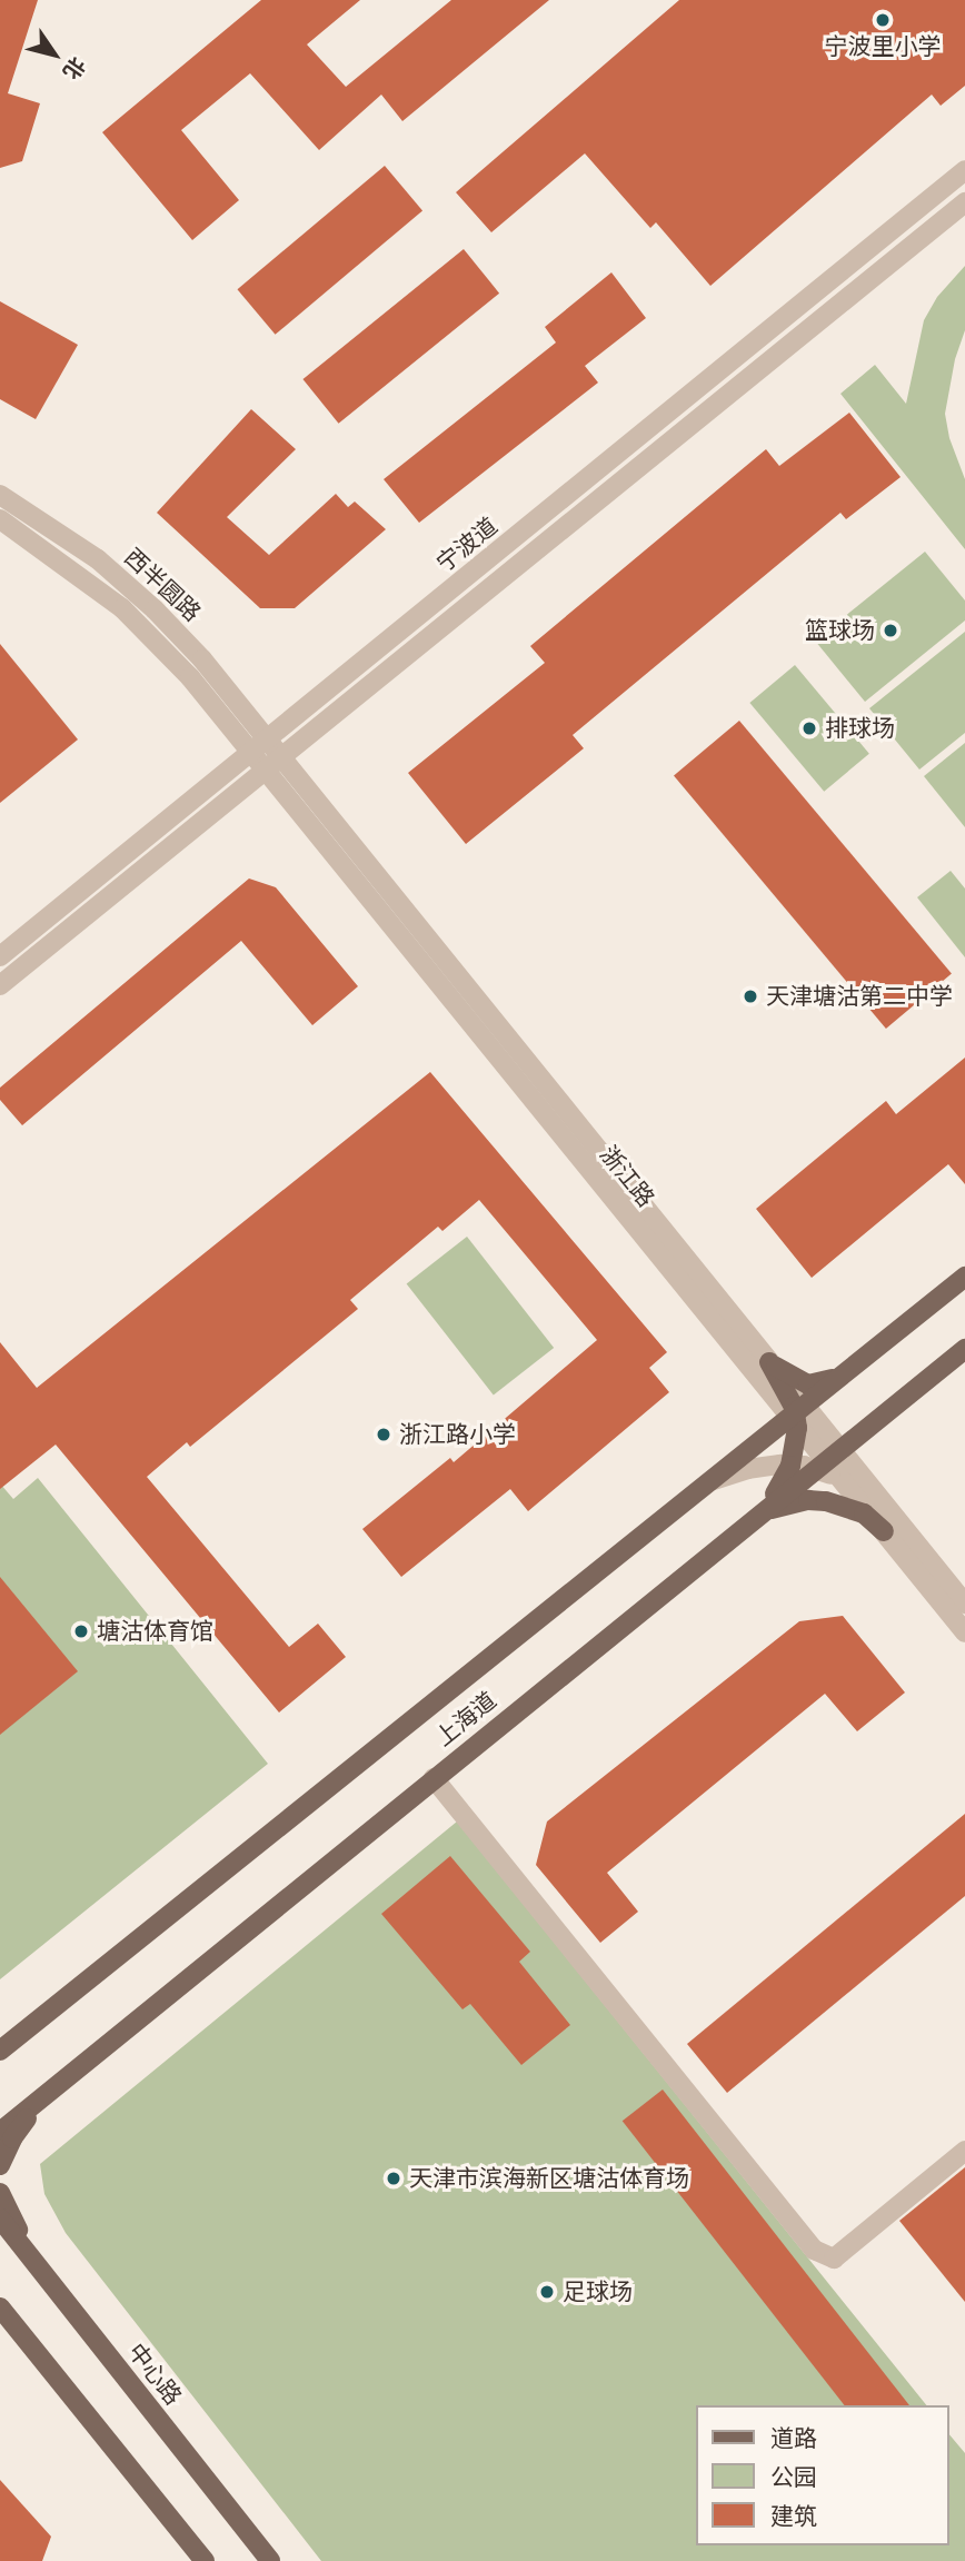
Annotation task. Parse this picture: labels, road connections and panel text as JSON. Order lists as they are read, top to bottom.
{
  "streets": {
    "main road": ["上海道", "中心路"],
    "street": ["宁波道", "西半圆路", "浙江路"]
  },
  "crossings": [
    ["宁波道", "西半圆路"],
    ["宁波道", "浙江路"],
    ["西半圆路", "浙江路"],
    ["浙江路", "上海道"]
  ],
  "places": [
    "宁波里小学",
    "篮球场",
    "排球场",
    "天津塘沽第二中学",
    "浙江路小学",
    "塘沽体育馆",
    "天津市滨海新区塘沽体育场",
    "足球场"
  ],
  "legend": ["道路", "公园", "建筑"],
  "north": "bottom right"
}
